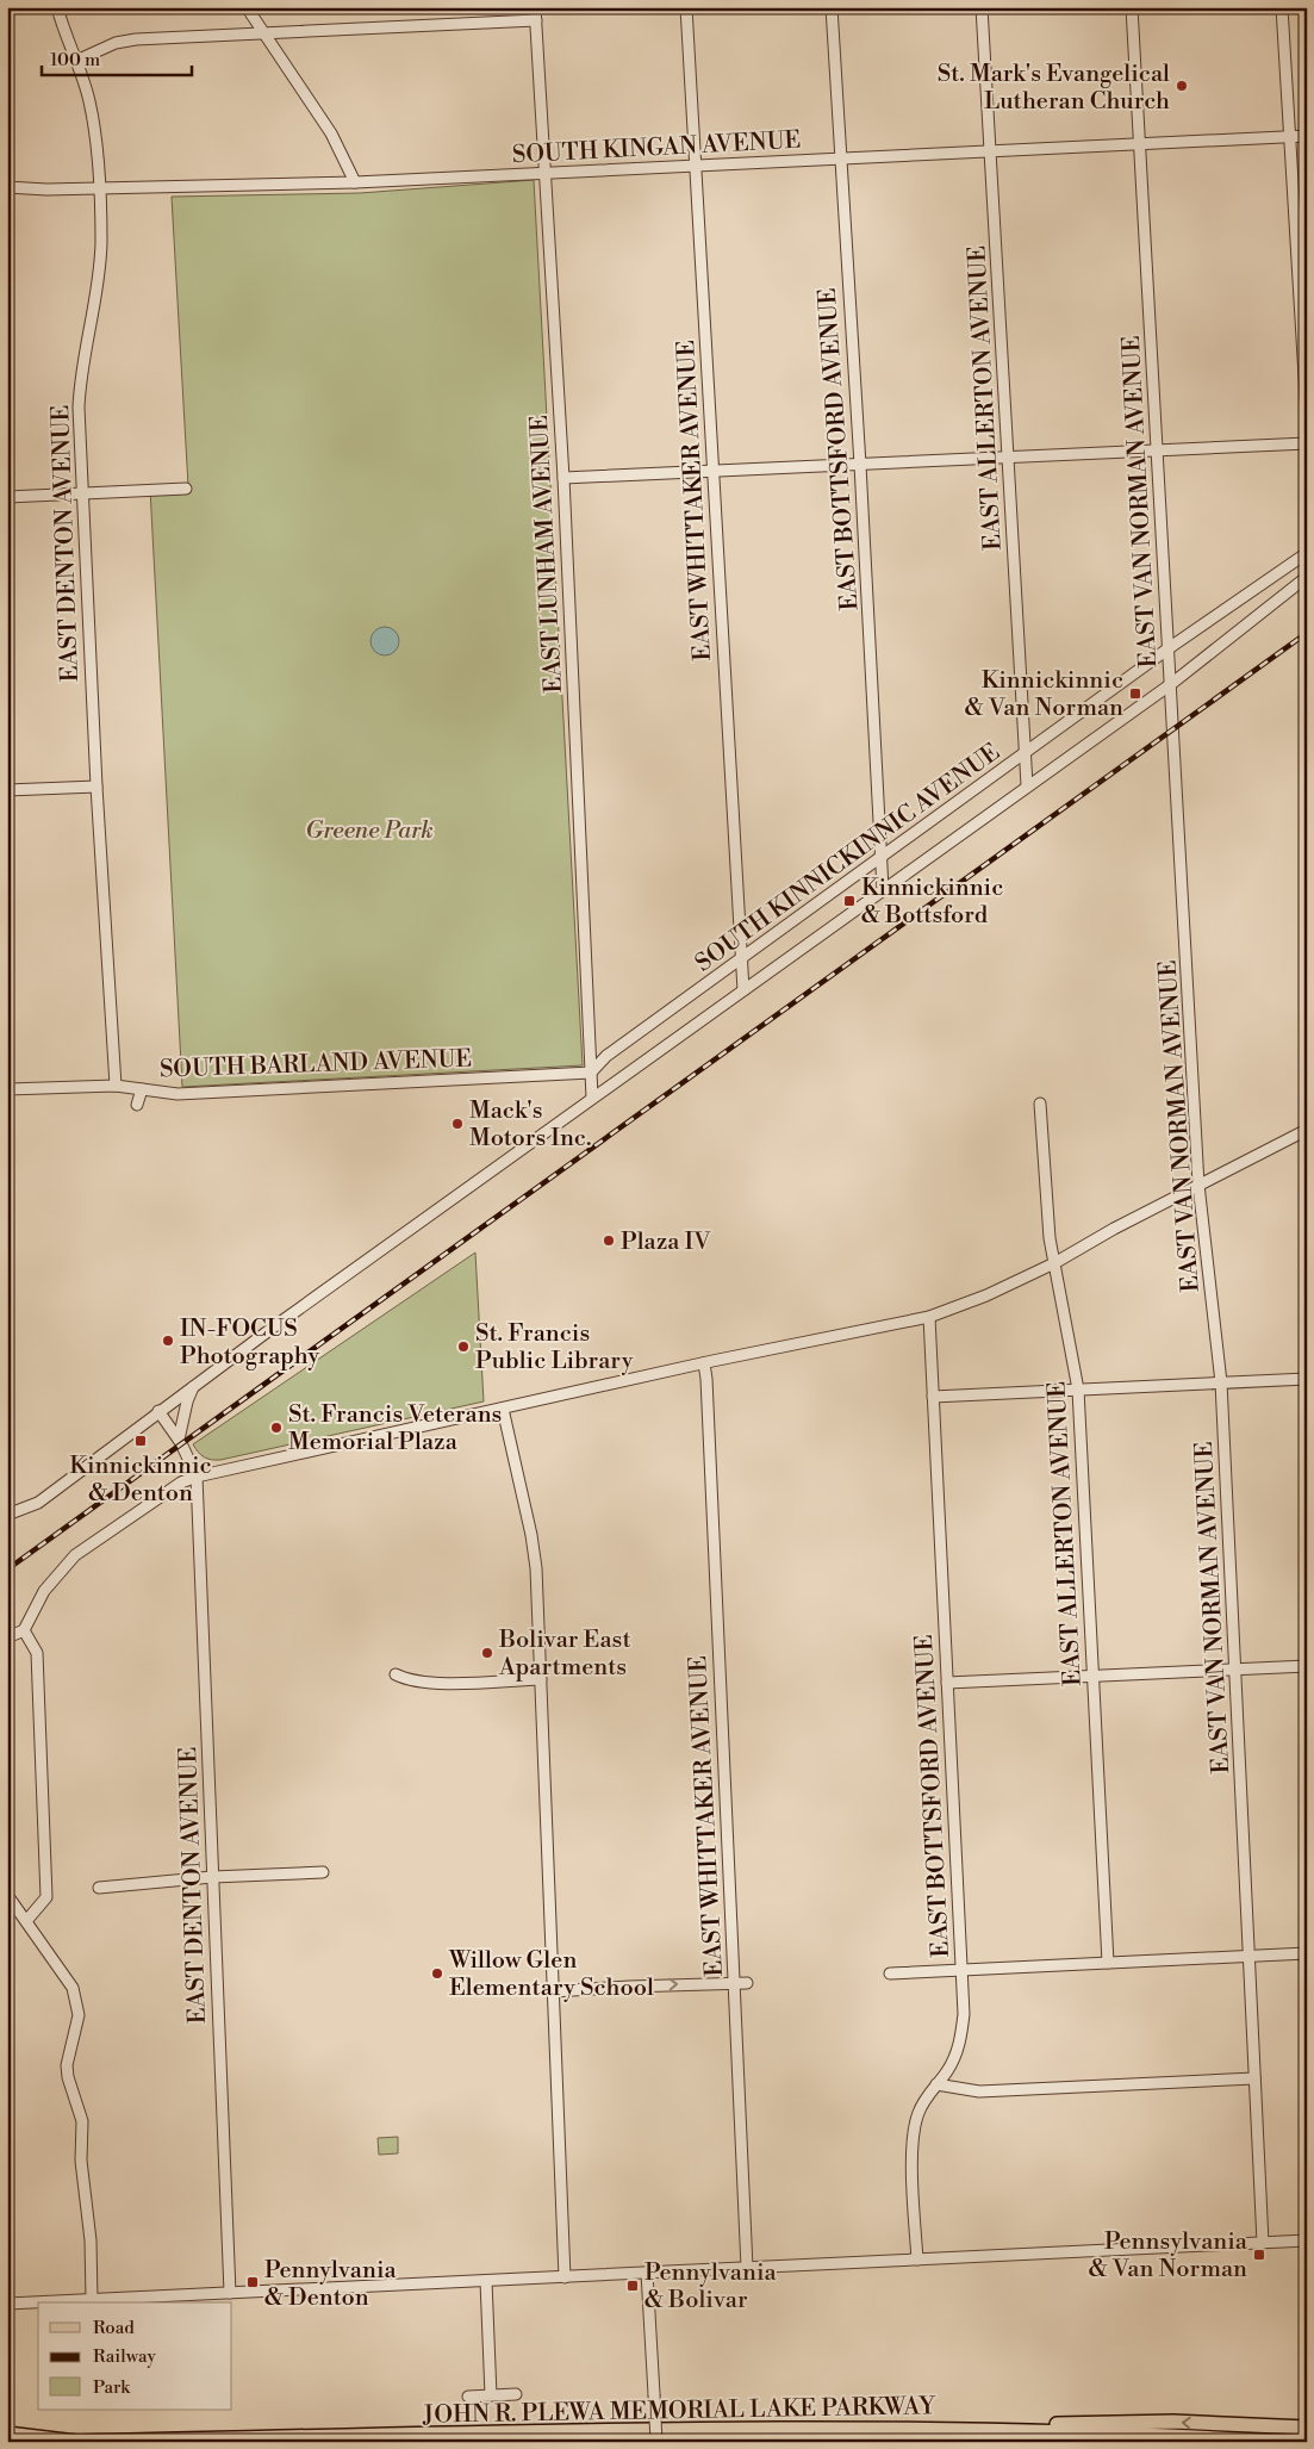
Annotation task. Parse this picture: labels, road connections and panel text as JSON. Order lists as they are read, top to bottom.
{
  "streets": {
    "main road": ["JOHN R. PLEWA MEMORIAL LAKE PARKWAY"],
    "street": [
      "SOUTH KINGAN AVENUE",
      "EAST ALLERTON AVENUE",
      "EAST BOTTSFORD AVENUE",
      "EAST WHITTAKER AVENUE",
      "EAST VAN NORMAN AVENUE",
      "EAST DENTON AVENUE",
      "EAST LUNHAM AVENUE",
      "SOUTH KINNICKINNIC AVENUE",
      "SOUTH BARLAND AVENUE"
    ]
  },
  "crossings": [
    ["SOUTH KINGAN AVENUE", "EAST ALLERTON AVENUE"],
    ["SOUTH KINGAN AVENUE", "EAST BOTTSFORD AVENUE"],
    ["SOUTH KINGAN AVENUE", "EAST WHITTAKER AVENUE"],
    ["SOUTH KINGAN AVENUE", "EAST VAN NORMAN AVENUE"],
    ["SOUTH KINGAN AVENUE", "EAST DENTON AVENUE"],
    ["SOUTH KINGAN AVENUE", "EAST LUNHAM AVENUE"],
    ["EAST ALLERTON AVENUE", "SOUTH KINNICKINNIC AVENUE"],
    ["EAST BOTTSFORD AVENUE", "SOUTH KINNICKINNIC AVENUE"],
    ["EAST WHITTAKER AVENUE", "SOUTH KINNICKINNIC AVENUE"],
    ["EAST VAN NORMAN AVENUE", "SOUTH KINNICKINNIC AVENUE"],
    ["EAST DENTON AVENUE", "SOUTH BARLAND AVENUE"],
    ["EAST LUNHAM AVENUE", "SOUTH KINNICKINNIC AVENUE"],
    ["EAST LUNHAM AVENUE", "SOUTH BARLAND AVENUE"],
    ["SOUTH KINNICKINNIC AVENUE", "SOUTH BARLAND AVENUE"]
  ],
  "parks": ["Greene Park"],
  "places": {
    "other": [
      "St. Mark's Evangelical Lutheran Church",
      "Mack's Motors Inc.",
      "Plaza IV",
      "IN-FOCUS Photography",
      "St. Francis Public Library",
      "St. Francis Veterans Memorial Plaza",
      "Bolivar East Apartments",
      "Willow Glen Elementary School"
    ],
    "transit": [
      "Kinnickinnic & Van Norman",
      "Kinnickinnic & Bottsford",
      "Kinnickinnic & Denton",
      "Pennsylvania & Van Norman",
      "Pennylvania & Denton",
      "Pennylvania & Bolivar"
    ]
  },
  "legend": ["Road", "Railway", "Park"],
  "scale_bar": "100 m"
}
